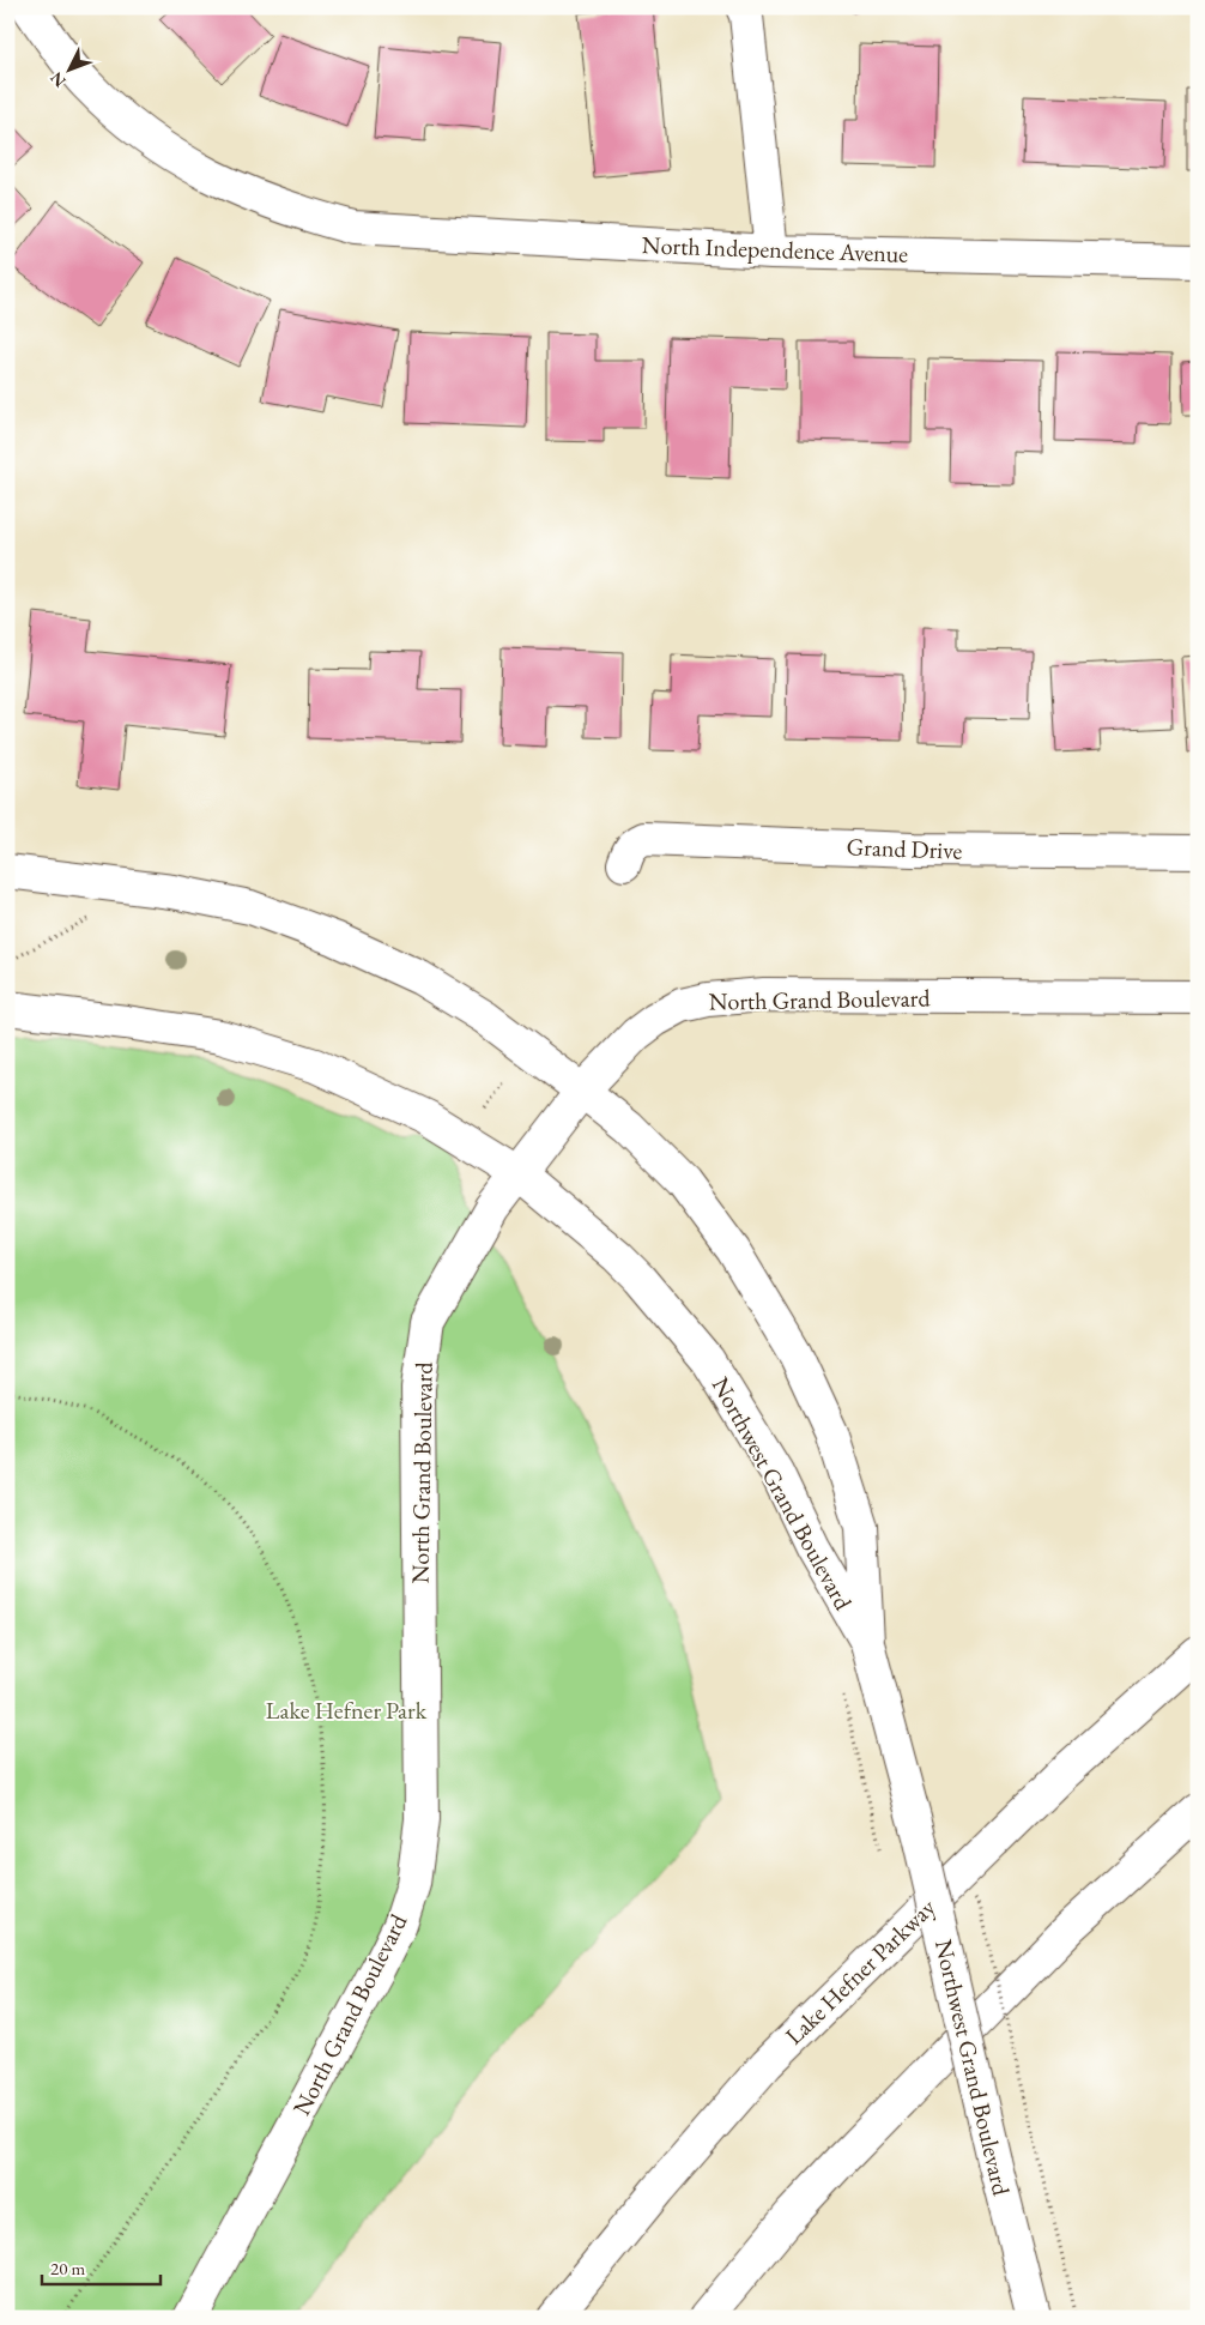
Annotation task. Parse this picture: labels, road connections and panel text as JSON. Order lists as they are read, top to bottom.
{
  "streets": {
    "main road": [
      "North Independence Avenue",
      "Grand Drive",
      "North Grand Boulevard",
      "Northwest Grand Boulevard",
      "Lake Hefner Parkway"
    ]
  },
  "crossings": [
    ["North Grand Boulevard", "Northwest Grand Boulevard"]
  ],
  "parks": ["Lake Hefner Park"],
  "scale_bar": "20 m",
  "north": "bottom left"
}
